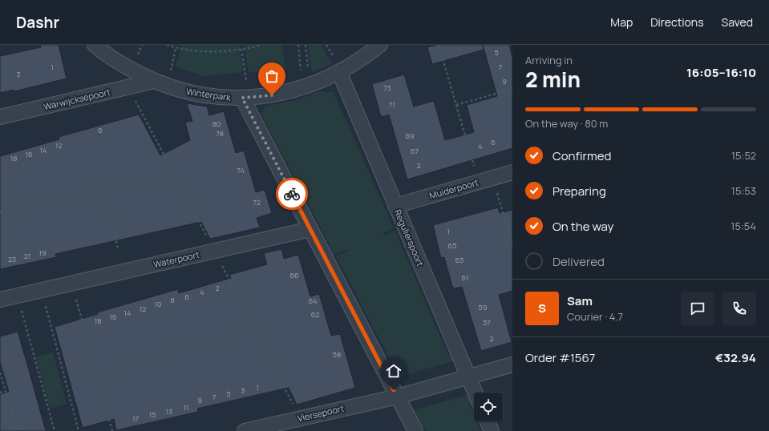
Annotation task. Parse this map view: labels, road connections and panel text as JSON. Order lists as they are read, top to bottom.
{
  "streets": {
    "street": [
      "Winterpark",
      "Warwijcksepoort",
      "Muiderpoort",
      "Regulierspoort",
      "Waterpoort",
      "Viersepoort"
    ]
  },
  "crossings": [
    ["Winterpark", "Warwijcksepoort"],
    ["Winterpark", "Regulierspoort"],
    ["Muiderpoort", "Regulierspoort"],
    ["Regulierspoort", "Viersepoort"]
  ],
  "house_numbers": [
    "5",
    "1",
    "7",
    "3",
    "9",
    "73",
    "71",
    "80",
    "6",
    "78",
    "69",
    "6",
    "12",
    "4",
    "14",
    "67",
    "16",
    "18",
    "2",
    "74",
    "72",
    "1",
    "65",
    "19",
    "21",
    "23",
    "63",
    "66",
    "61",
    "2",
    "4",
    "6",
    "8",
    "64",
    "10",
    "59",
    "12",
    "14",
    "62",
    "16",
    "18",
    "57",
    "2",
    "58",
    "1",
    "3",
    "5",
    "7",
    "9",
    "11",
    "13",
    "15",
    "17"
  ],
  "page": {
    "header": "Dashr",
    "nav": ["Map", "Directions", "Saved"],
    "heading": ["2 min", "Arriving in", "16:05–16:10"],
    "panel": [
      "Sam",
      "Courier · 4.7",
      "Order #1567",
      "€32.94"
    ],
    "bar": "On the way · 80 m",
    "list": [
      ["Confirmed", "15:52"],
      ["Preparing", "15:53"],
      ["On the way", "15:54"],
      "Delivered"
    ],
    "round": "S"
  }
}
